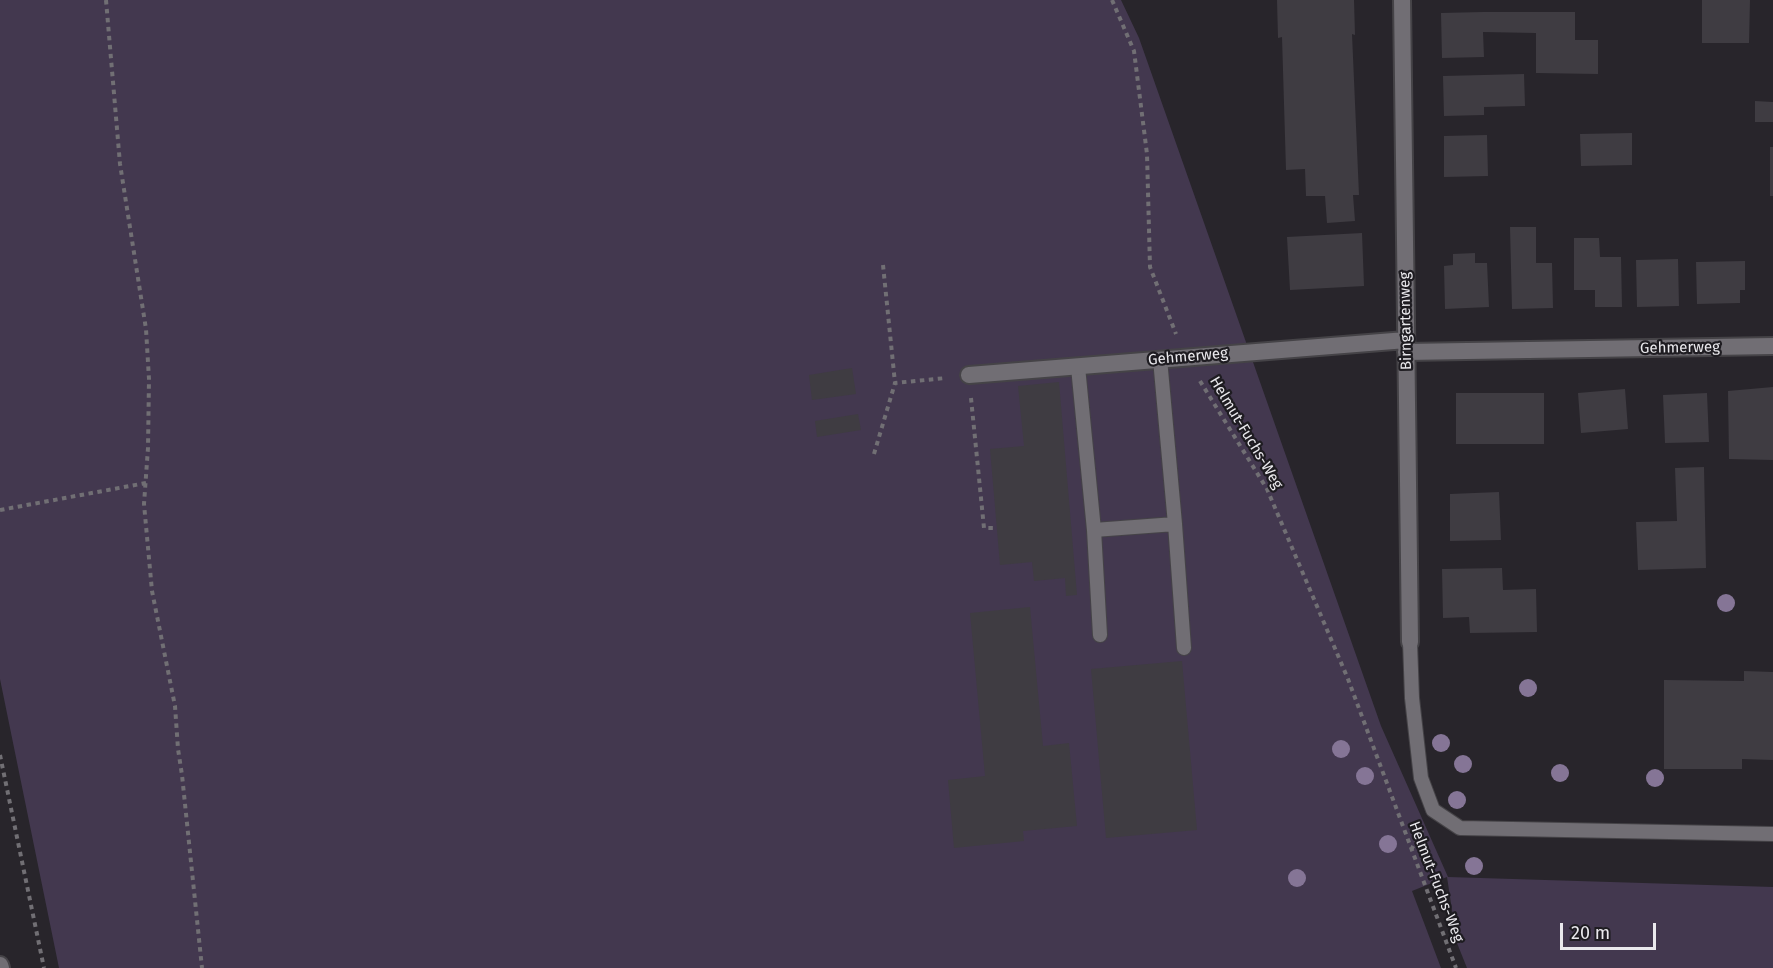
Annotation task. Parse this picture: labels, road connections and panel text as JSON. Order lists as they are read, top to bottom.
{
  "streets": {
    "street": ["Birngartenweg", "Gehmerweg"],
    "path": ["Helmut-Fuchs-Weg"]
  },
  "crossings": [
    ["Birngartenweg", "Gehmerweg"],
    ["Gehmerweg", "Helmut-Fuchs-Weg"]
  ],
  "scale_bar": "20 m"
}
